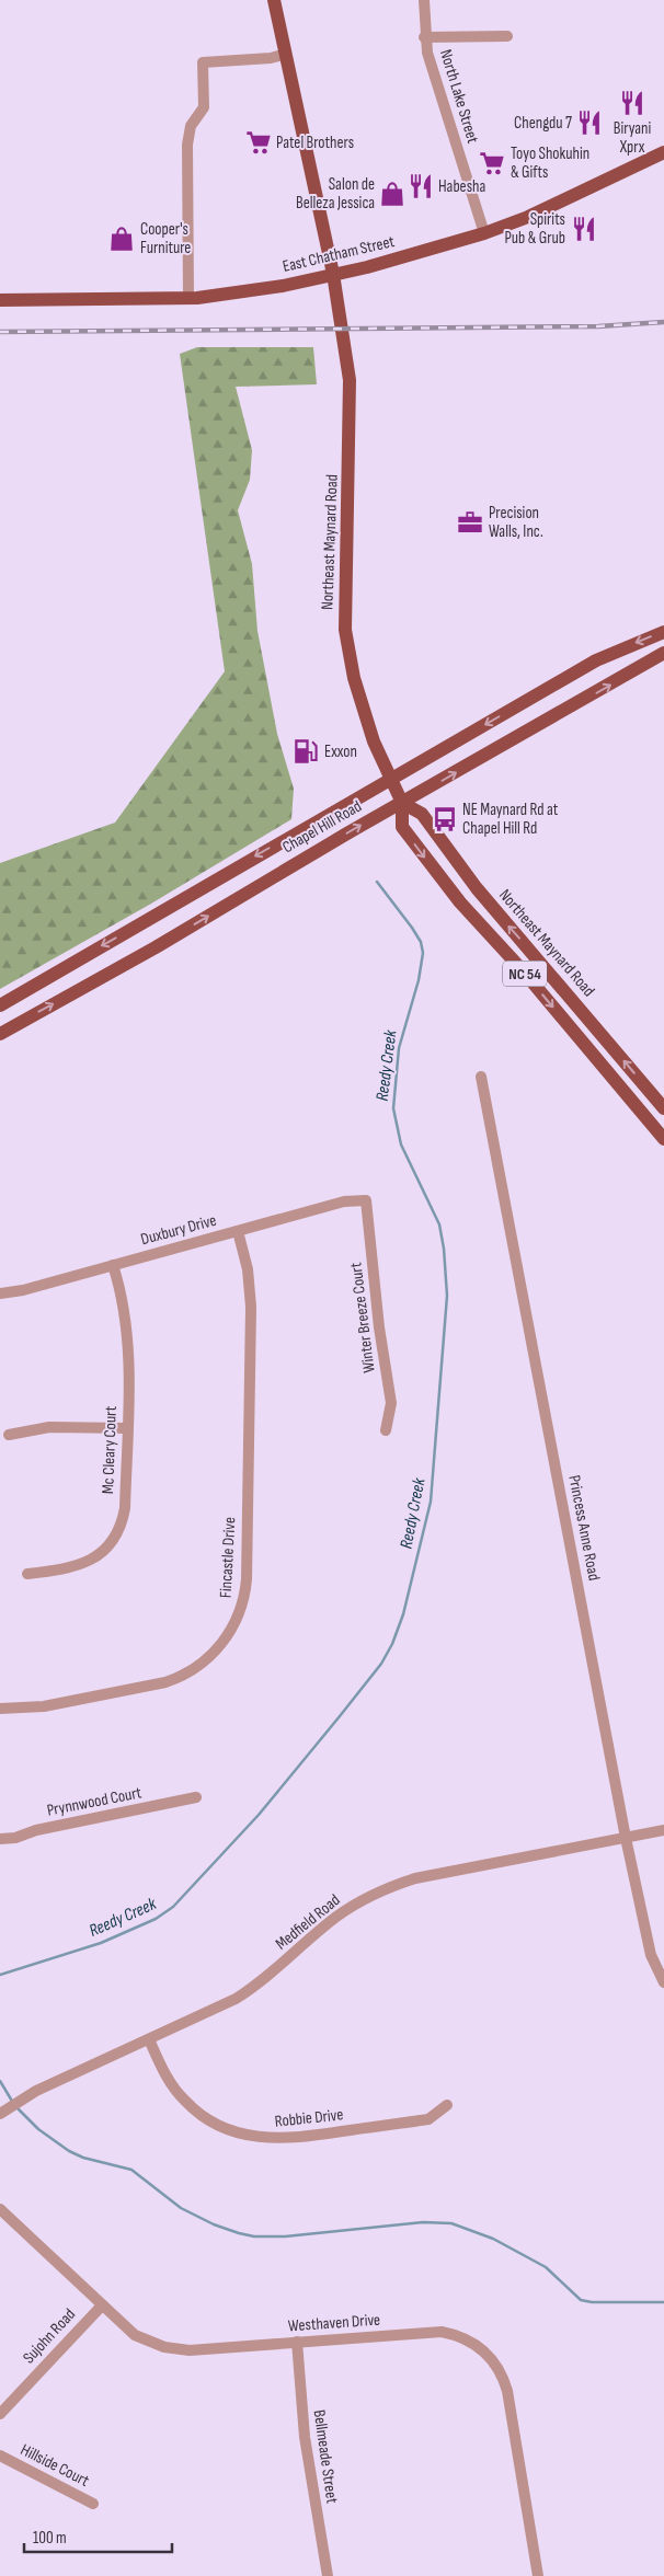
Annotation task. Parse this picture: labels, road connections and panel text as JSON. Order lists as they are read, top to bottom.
{
  "streets": {
    "main road": [
      "East Chatham Street",
      "Northeast Maynard Road",
      "Chapel Hill Road",
      "NC 54"
    ],
    "street": [
      "North Lake Street",
      "Duxbury Drive",
      "Winter Breeze Court",
      "Mc Cleary Court",
      "Princess Anne Road",
      "Fincastle Drive",
      "Prynnwood Court",
      "Medfield Road",
      "Robbie Drive",
      "Westhaven Drive",
      "Sujohn Road",
      "Bellmeade Street",
      "Hillside Court"
    ]
  },
  "crossings": [
    ["North Lake Street", "East Chatham Street"],
    ["East Chatham Street", "Northeast Maynard Road"],
    ["Northeast Maynard Road", "Chapel Hill Road"],
    ["Duxbury Drive", "Winter Breeze Court"],
    ["Duxbury Drive", "Mc Cleary Court"],
    ["Duxbury Drive", "Fincastle Drive"],
    ["Princess Anne Road", "Medfield Road"],
    ["Medfield Road", "Robbie Drive"],
    ["Westhaven Drive", "Sujohn Road"],
    ["Westhaven Drive", "Bellmeade Street"]
  ],
  "water": ["Reedy Creek"],
  "places": {
    "restaurant": [
      "Biryani Xprx",
      "Chengdu 7",
      "Habesha",
      "Spirits Pub & Grub"
    ],
    "supermarket": ["Patel Brothers", "Toyo Shokuhin & Gifts"],
    "shop": ["Salon de Belleza Jessica", "Cooper's Furniture"],
    "office": ["Precision Walls, Inc."],
    "fuel station": ["Exxon"],
    "bus stop": ["NE Maynard Rd at Chapel Hill Rd"]
  },
  "scale_bar": "100 m"
}
